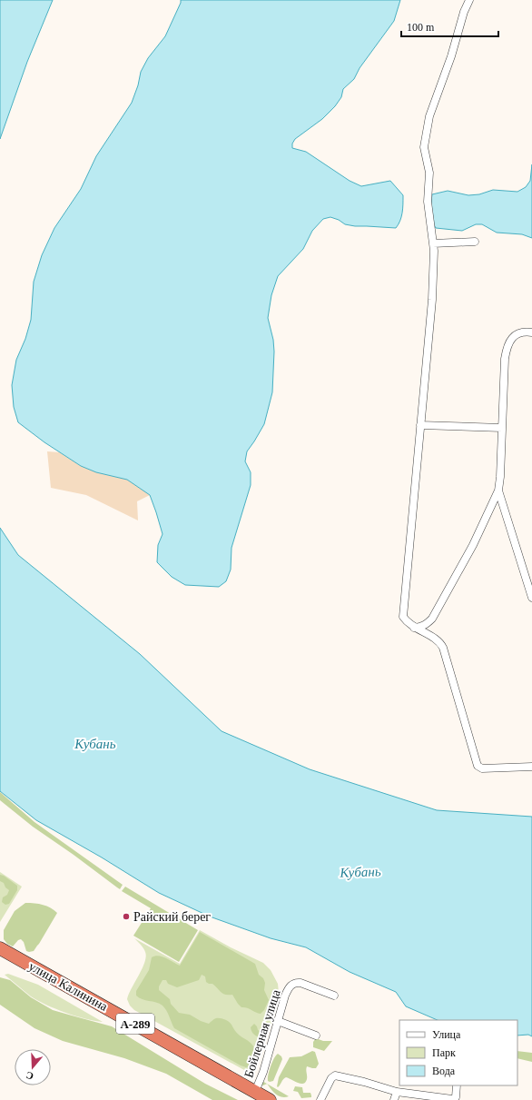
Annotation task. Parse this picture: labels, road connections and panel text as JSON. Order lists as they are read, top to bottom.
{
  "streets": {
    "highway": ["улица Калинина", "А-289"],
    "street": ["Бойлерная улица"]
  },
  "crossings": [
    ["улица Калинина", "Бойлерная улица"]
  ],
  "water": ["Кубань"],
  "places": ["Райский берег"],
  "legend": ["Улица", "Парк", "Вода"],
  "scale_bar": "100 m",
  "north": "bottom"
}
